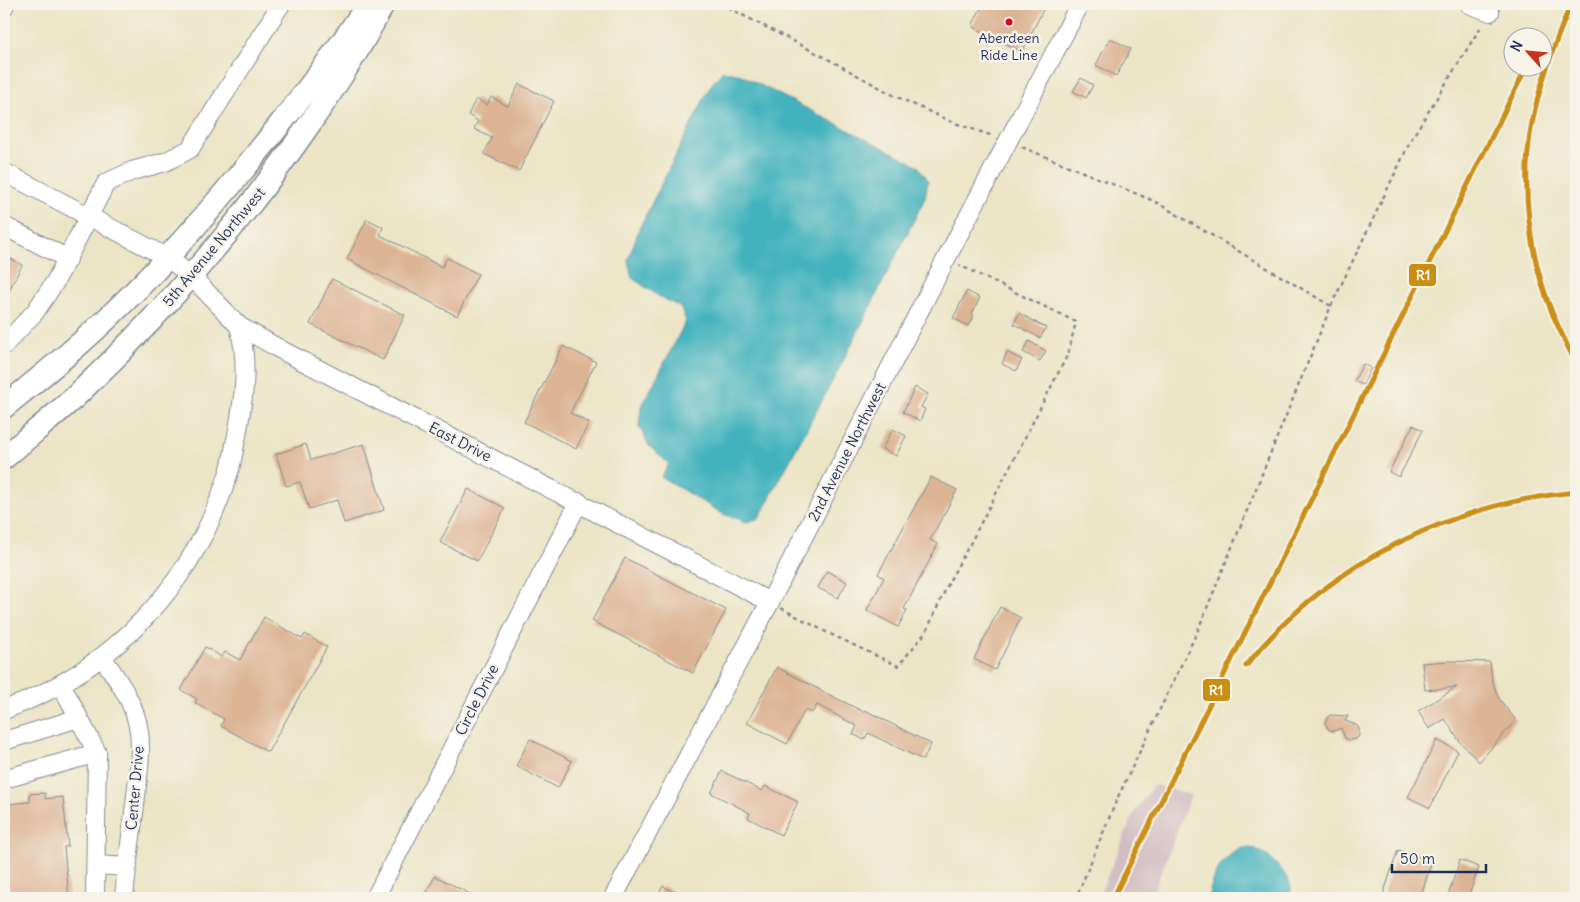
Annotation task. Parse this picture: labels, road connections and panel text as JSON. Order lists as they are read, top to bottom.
{
  "streets": {
    "main road": ["5th Avenue Northwest"],
    "street": [
      "East Drive",
      "2nd Avenue Northwest",
      "Circle Drive",
      "Center Drive"
    ]
  },
  "crossings": [
    ["5th Avenue Northwest", "East Drive"],
    ["East Drive", "2nd Avenue Northwest"],
    ["East Drive", "Circle Drive"]
  ],
  "places": ["Aberdeen Ride Line"],
  "lines": ["transit line R1"],
  "scale_bar": "50 m",
  "north": "top left"
}
